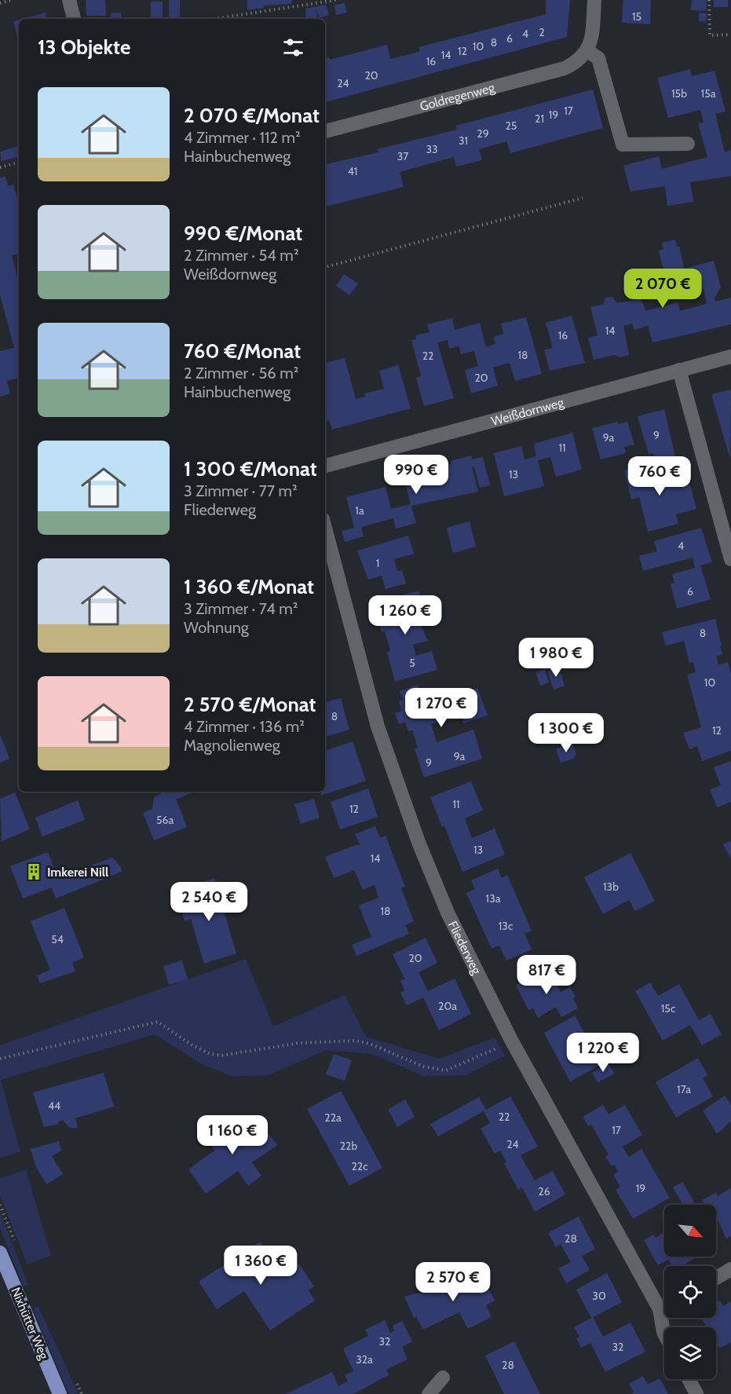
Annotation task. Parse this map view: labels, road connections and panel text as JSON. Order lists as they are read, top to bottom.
{
  "streets": {
    "main road": ["Nixhütter Weg"],
    "street": ["Goldregenweg", "Weißdornweg", "Fliederweg"]
  },
  "places": {
    "building": ["Imkerei Nill"]
  },
  "house_numbers": [
    "15",
    "2",
    "4",
    "6",
    "8",
    "10",
    "12",
    "14",
    "16",
    "20",
    "24",
    "15b",
    "15a",
    "17",
    "19",
    "21",
    "25",
    "29",
    "31",
    "33",
    "37",
    "41",
    "14",
    "16",
    "18",
    "22",
    "20",
    "9",
    "9a",
    "11",
    "13",
    "1a",
    "4",
    "1",
    "6",
    "8",
    "5",
    "10",
    "8",
    "12",
    "9a",
    "9",
    "11",
    "12",
    "56a",
    "13",
    "14",
    "13b",
    "13a",
    "18",
    "13c",
    "54",
    "20",
    "20a",
    "15c",
    "17a",
    "44",
    "22",
    "22a",
    "17",
    "24",
    "22b",
    "22c",
    "19",
    "26",
    "28",
    "30",
    "32",
    "32",
    "32a",
    "28"
  ],
  "north": "bottom right",
  "page": {
    "heading": "13 Objekte",
    "list": [
      {
        "name": "2 070 €/Monat",
        "note": "4 Zimmer · 112 m² · Hainbuchenweg"
      },
      {
        "name": "990 €/Monat",
        "note": "2 Zimmer · 54 m² · Weißdornweg"
      },
      {
        "name": "760 €/Monat",
        "note": "2 Zimmer · 56 m² · Hainbuchenweg"
      },
      {
        "name": "1 300 €/Monat",
        "note": "3 Zimmer · 77 m² · Fliederweg"
      },
      {
        "name": "1 360 €/Monat",
        "note": "3 Zimmer · 74 m² · Wohnung"
      },
      {
        "name": "2 570 €/Monat",
        "note": "4 Zimmer · 136 m² · Magnolienweg"
      }
    ],
    "price": [
      "2 070 €",
      "990 €",
      "760 €",
      "1 260 €",
      "1 980 €",
      "1 270 €",
      "1 300 €",
      "2 540 €",
      "817 €",
      "1 220 €",
      "1 160 €",
      "1 360 €",
      "2 570 €"
    ]
  }
}
